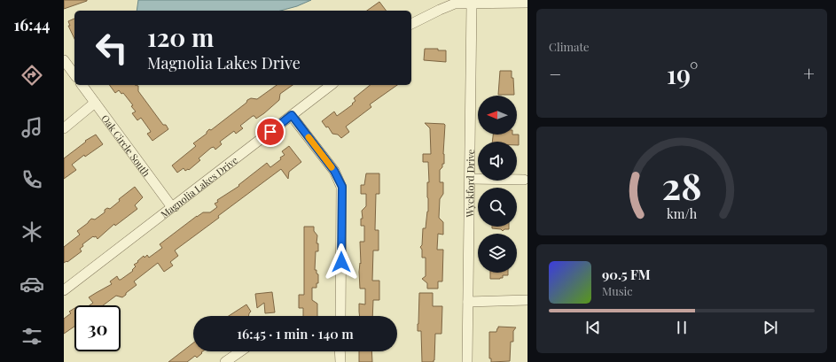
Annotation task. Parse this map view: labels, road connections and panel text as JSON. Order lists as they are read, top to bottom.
{
  "streets": {
    "street": ["Oak Circle South", "Wyckford Drive", "Magnolia Lakes Drive"]
  },
  "crossings": [
    ["Oak Circle South", "Magnolia Lakes Drive"]
  ],
  "north": "left",
  "page": {
    "tabs": "16:44",
    "tile": "Climate",
    "turn": ["120 m", "Magnolia Lakes Drive"],
    "heat": ["−", "19°", "+"],
    "song": ["90.5 FM", "Music"],
    "limit": "30",
    "trip": "16:45 · 1 min · 140 m",
    "gauge": ["28", "km/h"]
  }
}
